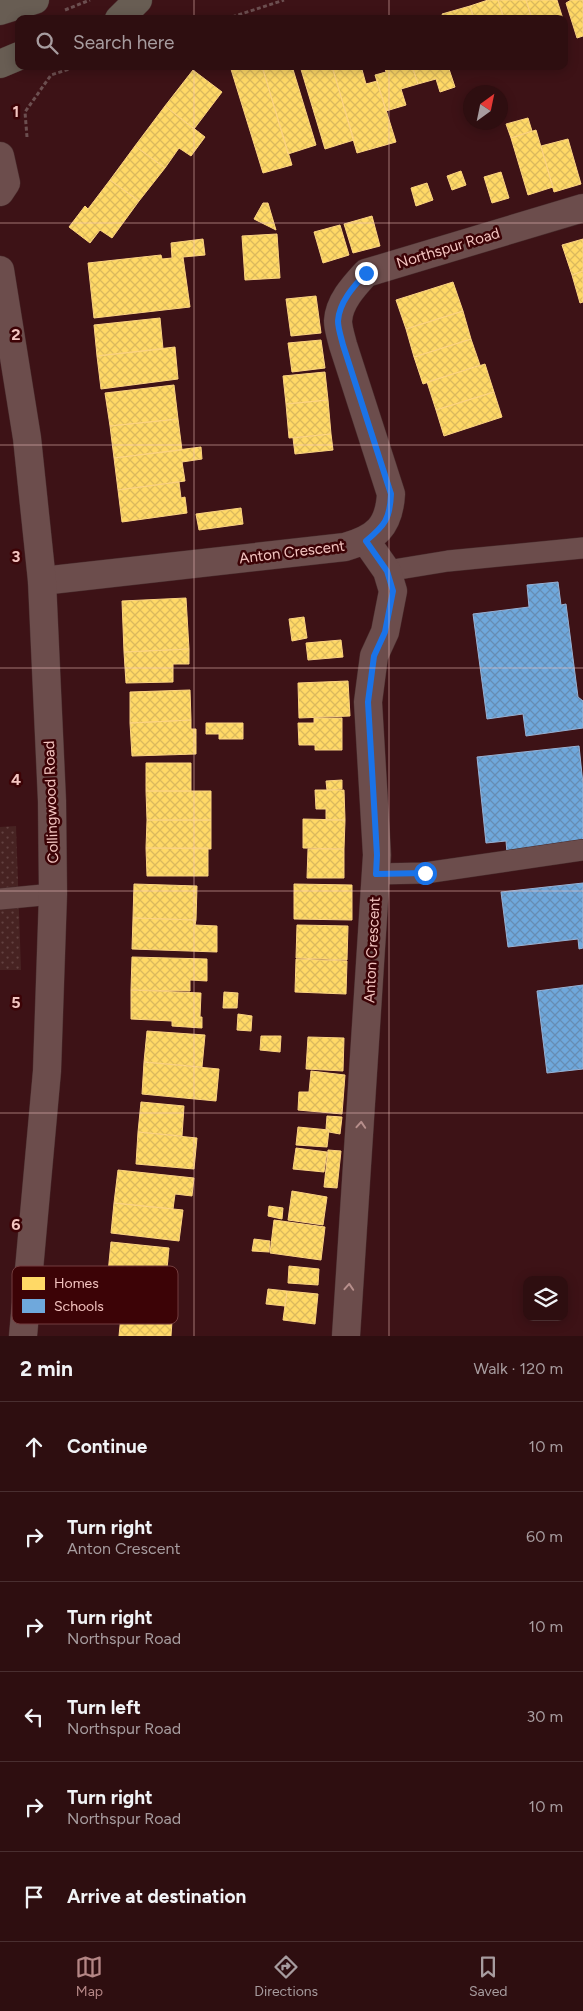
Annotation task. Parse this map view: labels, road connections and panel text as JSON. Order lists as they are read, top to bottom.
{
  "streets": {
    "street": ["Northspur Road", "Anton Crescent", "Collingwood Road"]
  },
  "crossings": [
    ["Northspur Road", "Anton Crescent"],
    ["Anton Crescent", "Collingwood Road"]
  ],
  "one_way": ["Anton Crescent"],
  "legend": ["Homes", "Schools"],
  "north": "top right",
  "page": {
    "search": "Search here",
    "heading": ["2 min", "Walk · 120 m"],
    "list": [
      ["Continue", "10 m"],
      ["Turn right", "Anton Crescent", "60 m"],
      ["Turn right", "Northspur Road", "10 m"],
      ["Turn left", "Northspur Road", "30 m"],
      ["Turn right", "Northspur Road", "10 m"],
      "Arrive at destination"
    ],
    "nav": ["Map", "Directions", "Saved"]
  },
  "grid": {
    "rows": [
      "1",
      "2",
      "3",
      "4",
      "5",
      "6"
    ]
  }
}
